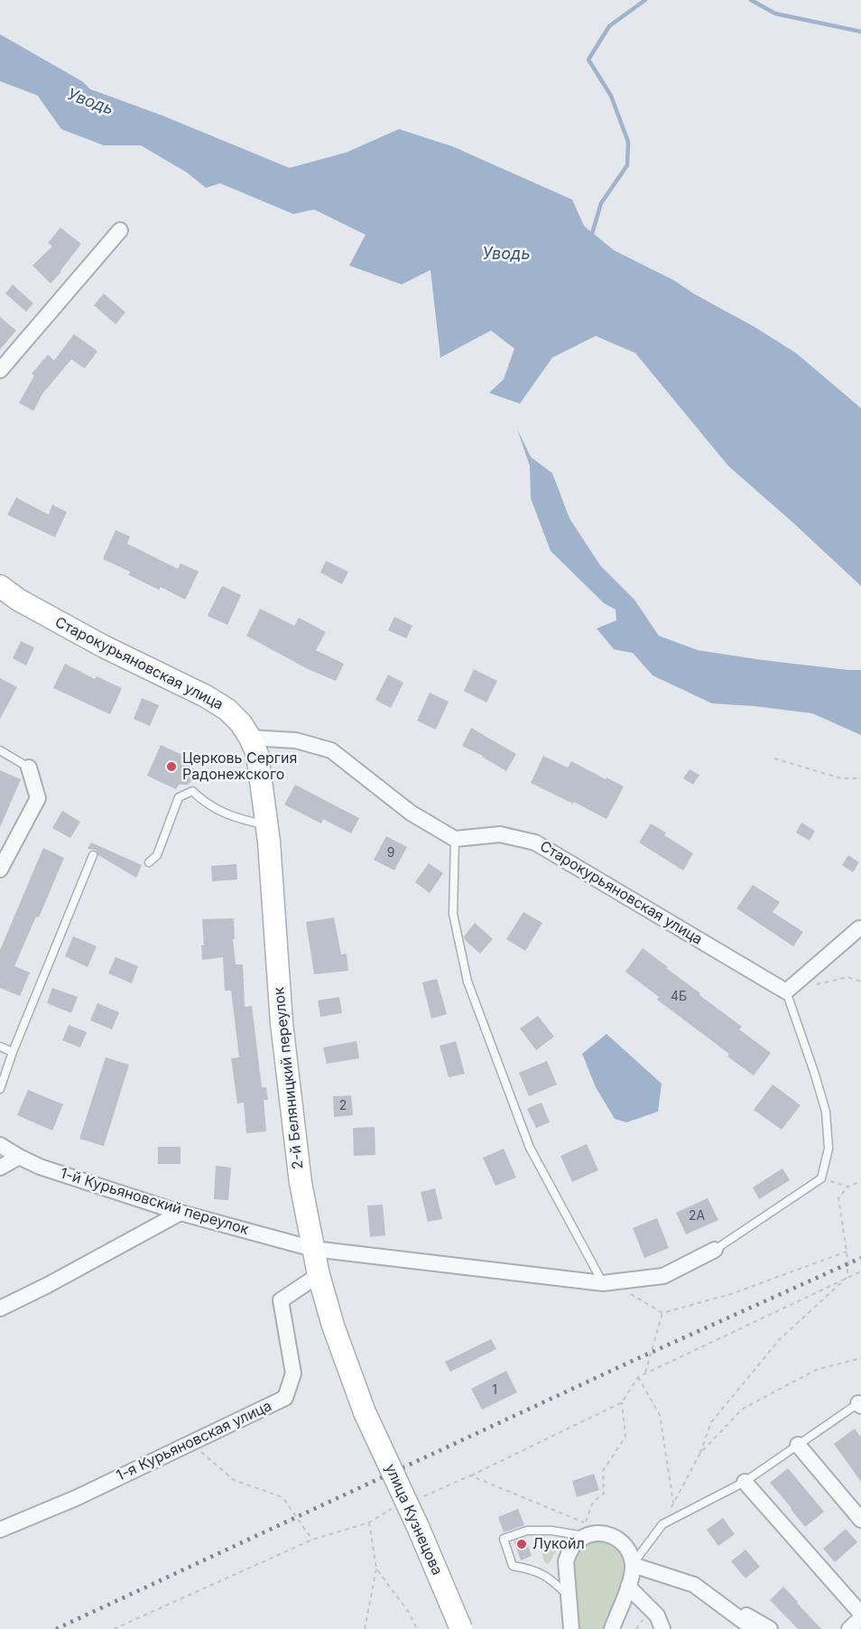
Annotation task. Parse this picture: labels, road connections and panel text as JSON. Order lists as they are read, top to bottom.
{
  "streets": {
    "main road": ["Старокурьяновская улица", "2-й Беляницкий переулок", "улица Кузнецова"],
    "street": ["1-й Курьяновский переулок", "1-я Курьяновская улица"]
  },
  "crossings": [
    ["Старокурьяновская улица", "2-й Беляницкий переулок"],
    ["2-й Беляницкий переулок", "1-й Курьяновский переулок"],
    ["2-й Беляницкий переулок", "1-я Курьяновская улица"],
    ["2-й Беляницкий переулок", "улица Кузнецова"]
  ],
  "water": ["Уводь"],
  "places": ["Церковь Сергия Радонежского", "Лукойл"],
  "house_numbers": [
    "9",
    "4Б",
    "2",
    "2А",
    "1"
  ]
}
